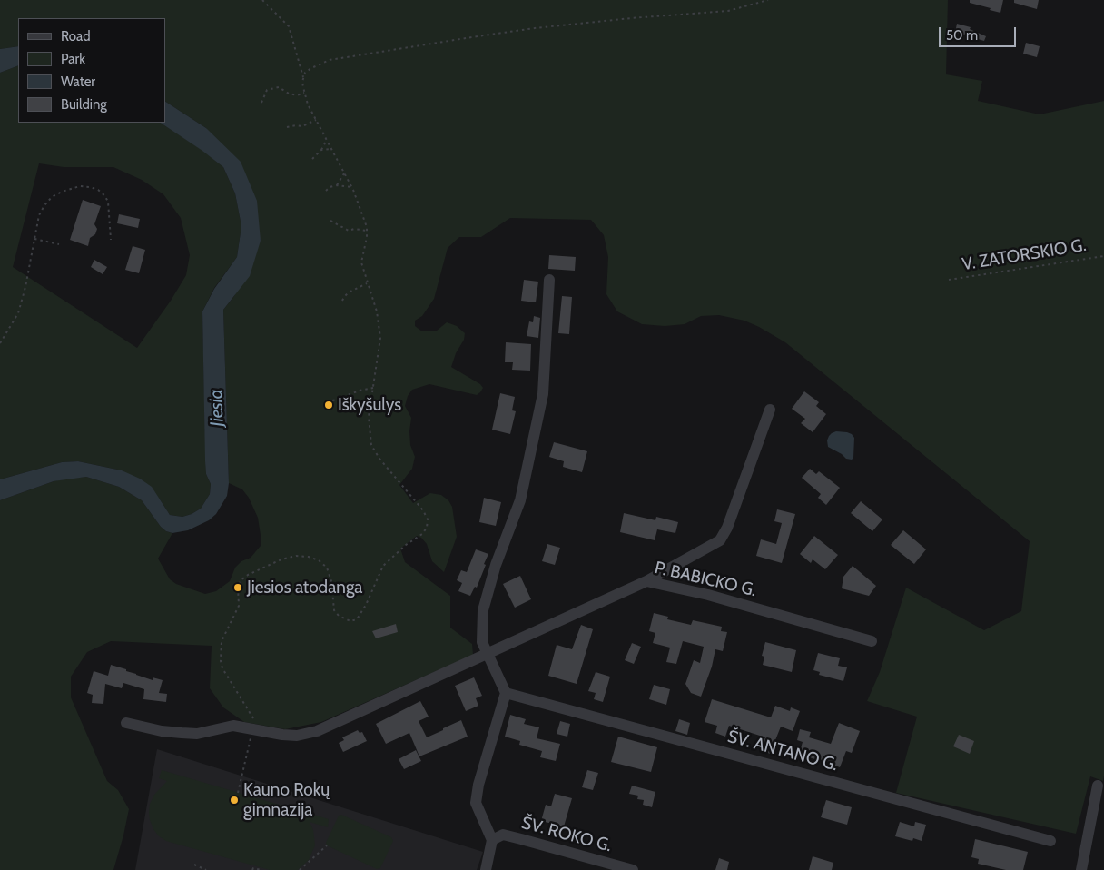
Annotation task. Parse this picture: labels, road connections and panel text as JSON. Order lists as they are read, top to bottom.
{
  "streets": {
    "street": ["P. BABICKO G.", "ŠV. ANTANO G.", "ŠV. ROKO G."],
    "path": ["V. ZATORSKIO G."]
  },
  "water": ["Jiesia"],
  "places": ["Iškyšulys", "Jiesios atodanga", "Kauno Rokų gimnazija"],
  "legend": [
    "Road",
    "Park",
    "Water",
    "Building"
  ],
  "scale_bar": "50 m"
}
